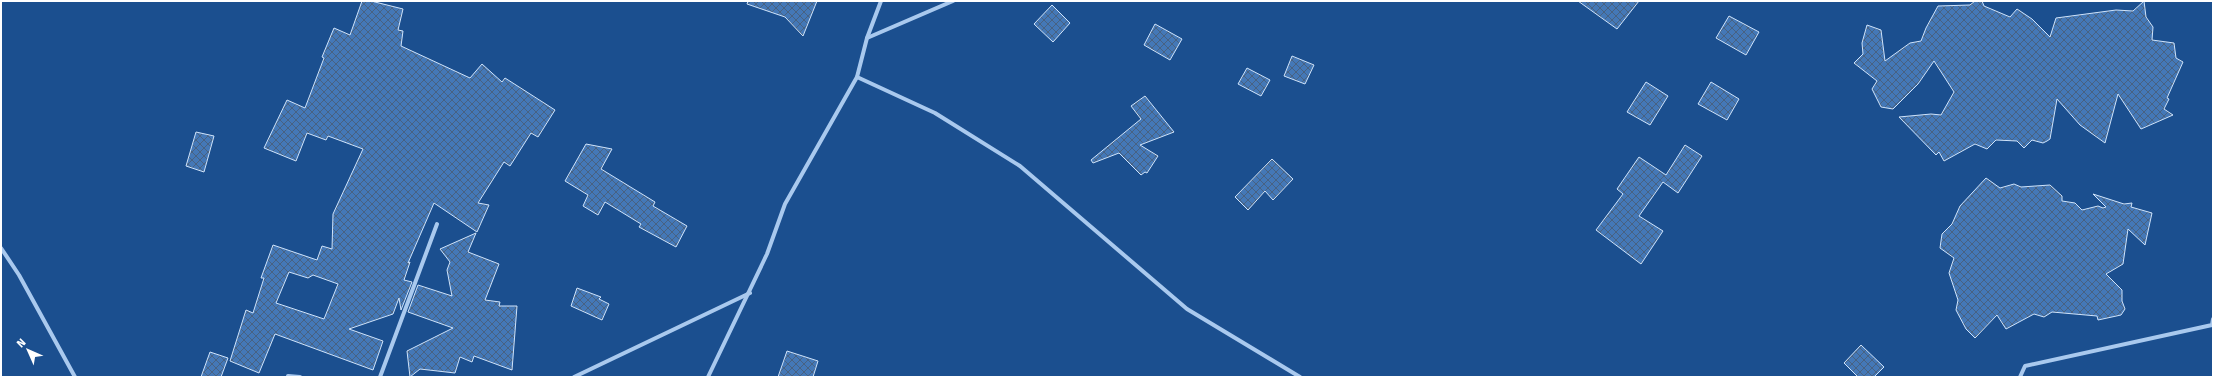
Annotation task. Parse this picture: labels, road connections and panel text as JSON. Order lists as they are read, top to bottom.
{
  "north": "top left"
}
